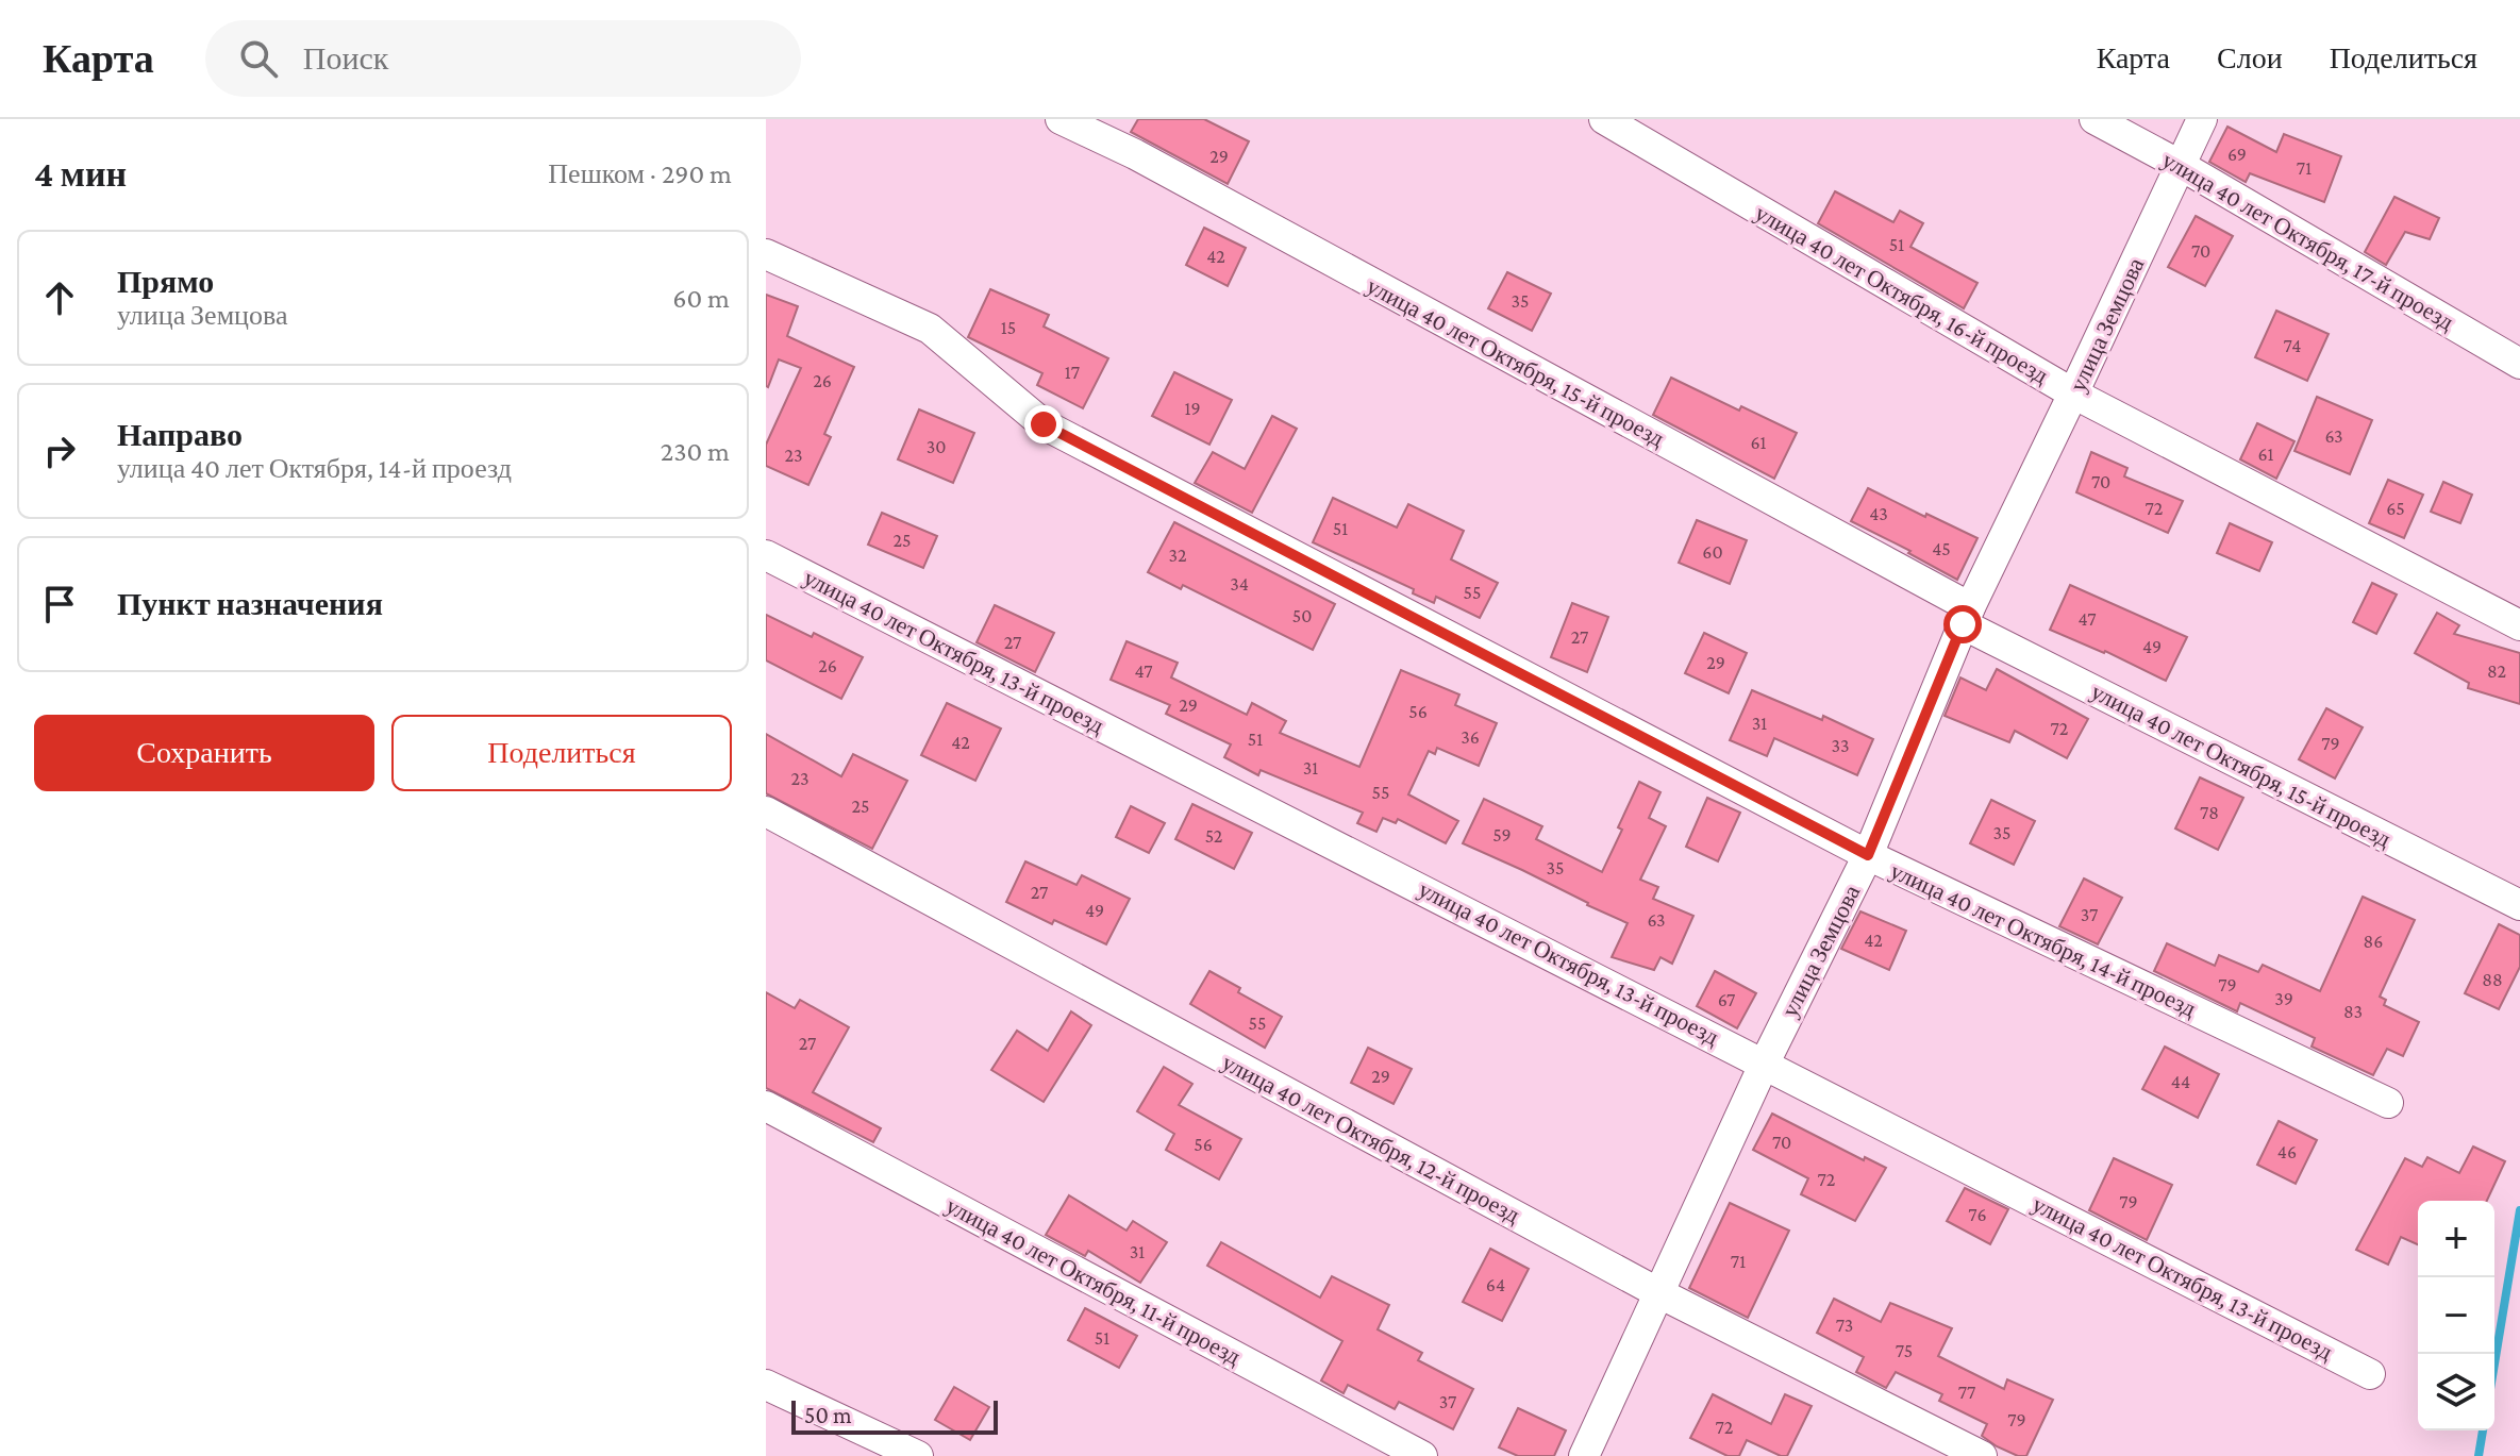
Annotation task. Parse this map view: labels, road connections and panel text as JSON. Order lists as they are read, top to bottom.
{
  "streets": {
    "street": [
      "улица 40 лет Октября, 17-й проезд",
      "улица 40 лет Октября, 16-й проезд",
      "улица Земцова",
      "улица 40 лет Октября, 15-й проезд",
      "улица 40 лет Октября, 13-й проезд",
      "улица 40 лет Октября, 14-й проезд",
      "улица 40 лет Октября, 12-й проезд",
      "улица 40 лет Октября, 11-й проезд"
    ]
  },
  "crossings": [
    ["улица 40 лет Октября, 17-й проезд", "улица Земцова"],
    ["улица 40 лет Октября, 16-й проезд", "улица Земцова"],
    ["улица Земцова", "улица 40 лет Октября, 15-й проезд"],
    ["улица Земцова", "улица 40 лет Октября, 13-й проезд"],
    ["улица Земцова", "улица 40 лет Октября, 14-й проезд"],
    ["улица Земцова", "улица 40 лет Октября, 12-й проезд"]
  ],
  "house_numbers": [
    "69",
    "29",
    "71",
    "51",
    "70",
    "42",
    "35",
    "15",
    "74",
    "17",
    "26",
    "19",
    "63",
    "61",
    "30",
    "61",
    "23",
    "70",
    "72",
    "65",
    "43",
    "51",
    "25",
    "45",
    "60",
    "32",
    "34",
    "55",
    "50",
    "47",
    "27",
    "27",
    "49",
    "29",
    "26",
    "47",
    "82",
    "29",
    "56",
    "31",
    "72",
    "36",
    "51",
    "42",
    "79",
    "33",
    "31",
    "23",
    "55",
    "25",
    "78",
    "35",
    "59",
    "52",
    "35",
    "27",
    "49",
    "37",
    "63",
    "42",
    "86",
    "88",
    "79",
    "39",
    "67",
    "83",
    "55",
    "27",
    "29",
    "44",
    "70",
    "56",
    "46",
    "72",
    "79",
    "76",
    "31",
    "71",
    "64",
    "73",
    "51",
    "75",
    "77",
    "37",
    "79",
    "72"
  ],
  "scale_bar": "50 m",
  "page": {
    "header": "Карта",
    "search": "Поиск",
    "nav": ["Карта", "Слои", "Поделиться"],
    "heading": ["4 мин", "Пешком · 290 m"],
    "list": [
      ["Прямо", "улица Земцова", "60 m"],
      ["Направо", "улица 40 лет Октября, 14-й проезд", "230 m"],
      "Пункт назначения"
    ],
    "buttons": ["Сохранить", "Поделиться"],
    "map_buttons": ["+", "−"],
    "scale": "50 m"
  }
}
